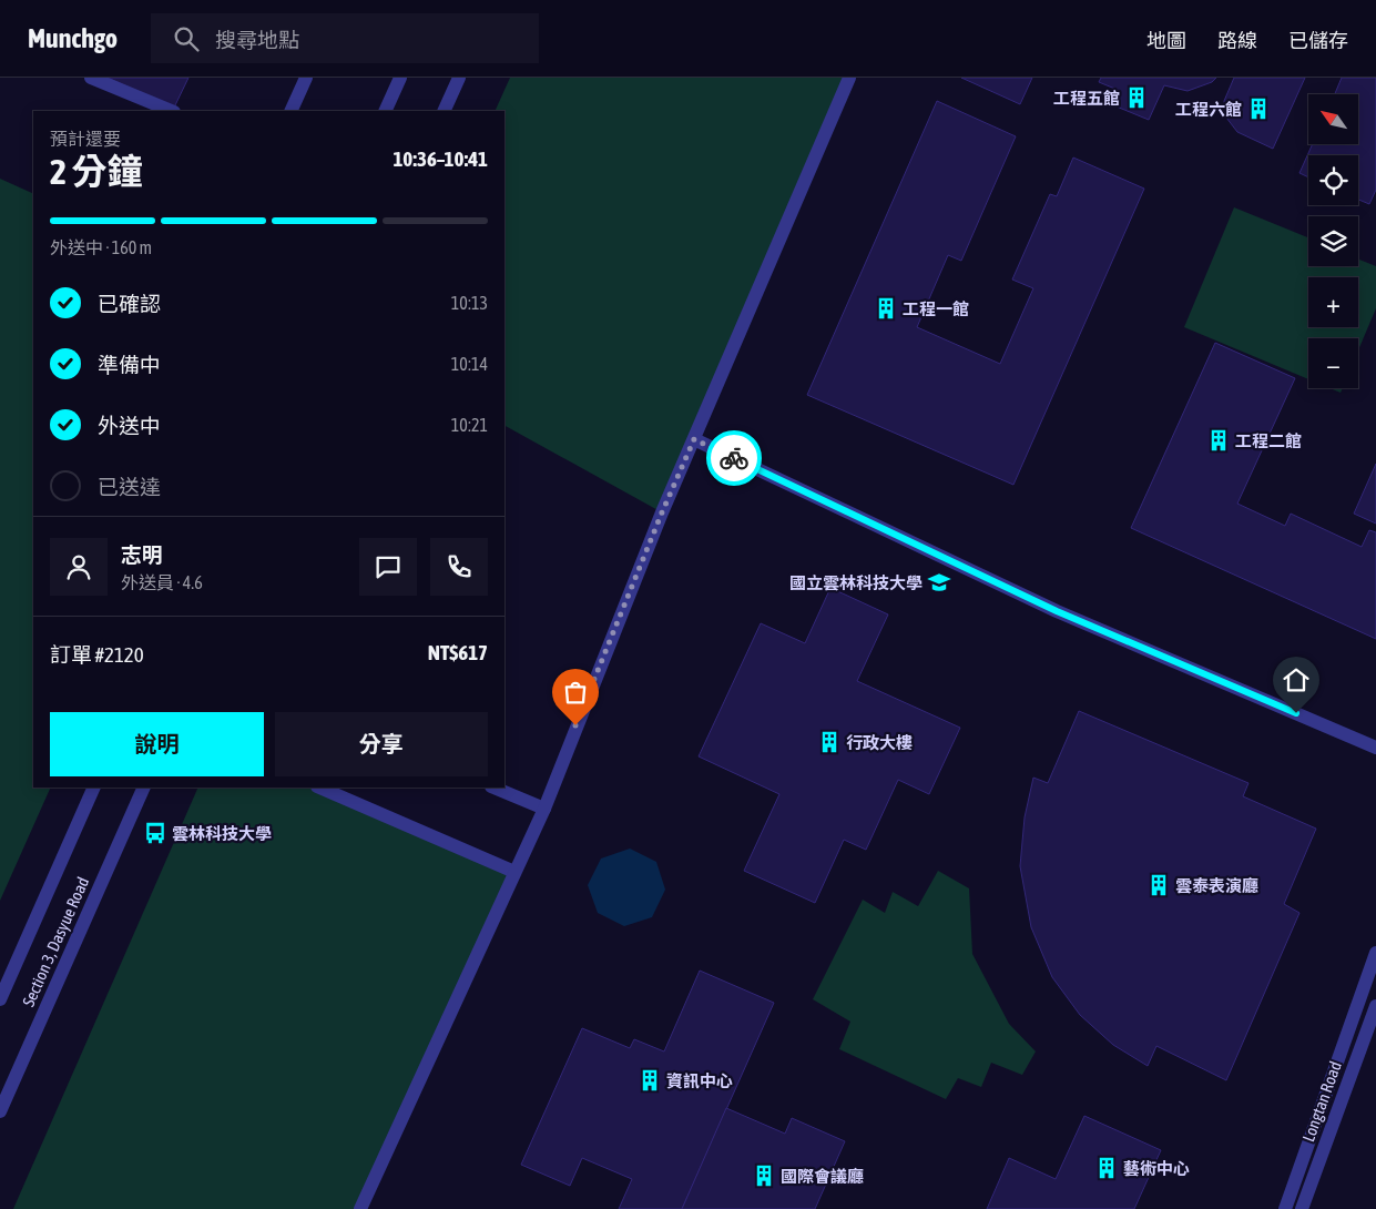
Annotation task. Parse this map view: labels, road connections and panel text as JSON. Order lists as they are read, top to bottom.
{
  "streets": {
    "street": ["Section 3, Dasyue Road", "Longtan Road"]
  },
  "places": {
    "building": [
      "工程五館",
      "工程六館",
      "工程一館",
      "工程二館",
      "行政大樓",
      "雲泰表演廳",
      "資訊中心",
      "藝術中心",
      "國際會議廳"
    ],
    "school or university": ["國立雲林科技大學"],
    "bus stop": ["雲林科技大學"]
  },
  "north": "top left",
  "page": {
    "header": "Munchgo",
    "search": "搜尋地點",
    "nav": ["地圖", "路線", "已儲存"],
    "map_buttons": ["+", "−"],
    "heading": ["2 分鐘", "預計還要", "10:36–10:41"],
    "panel": [
      "志明",
      "外送員 · 4.6",
      "訂單 #2120",
      "NT$617"
    ],
    "bar": "外送中 · 160 m",
    "list": [
      ["已確認", "10:13"],
      ["準備中", "10:14"],
      ["外送中", "10:21"],
      "已送達"
    ],
    "buttons": ["說明", "分享"]
  }
}
